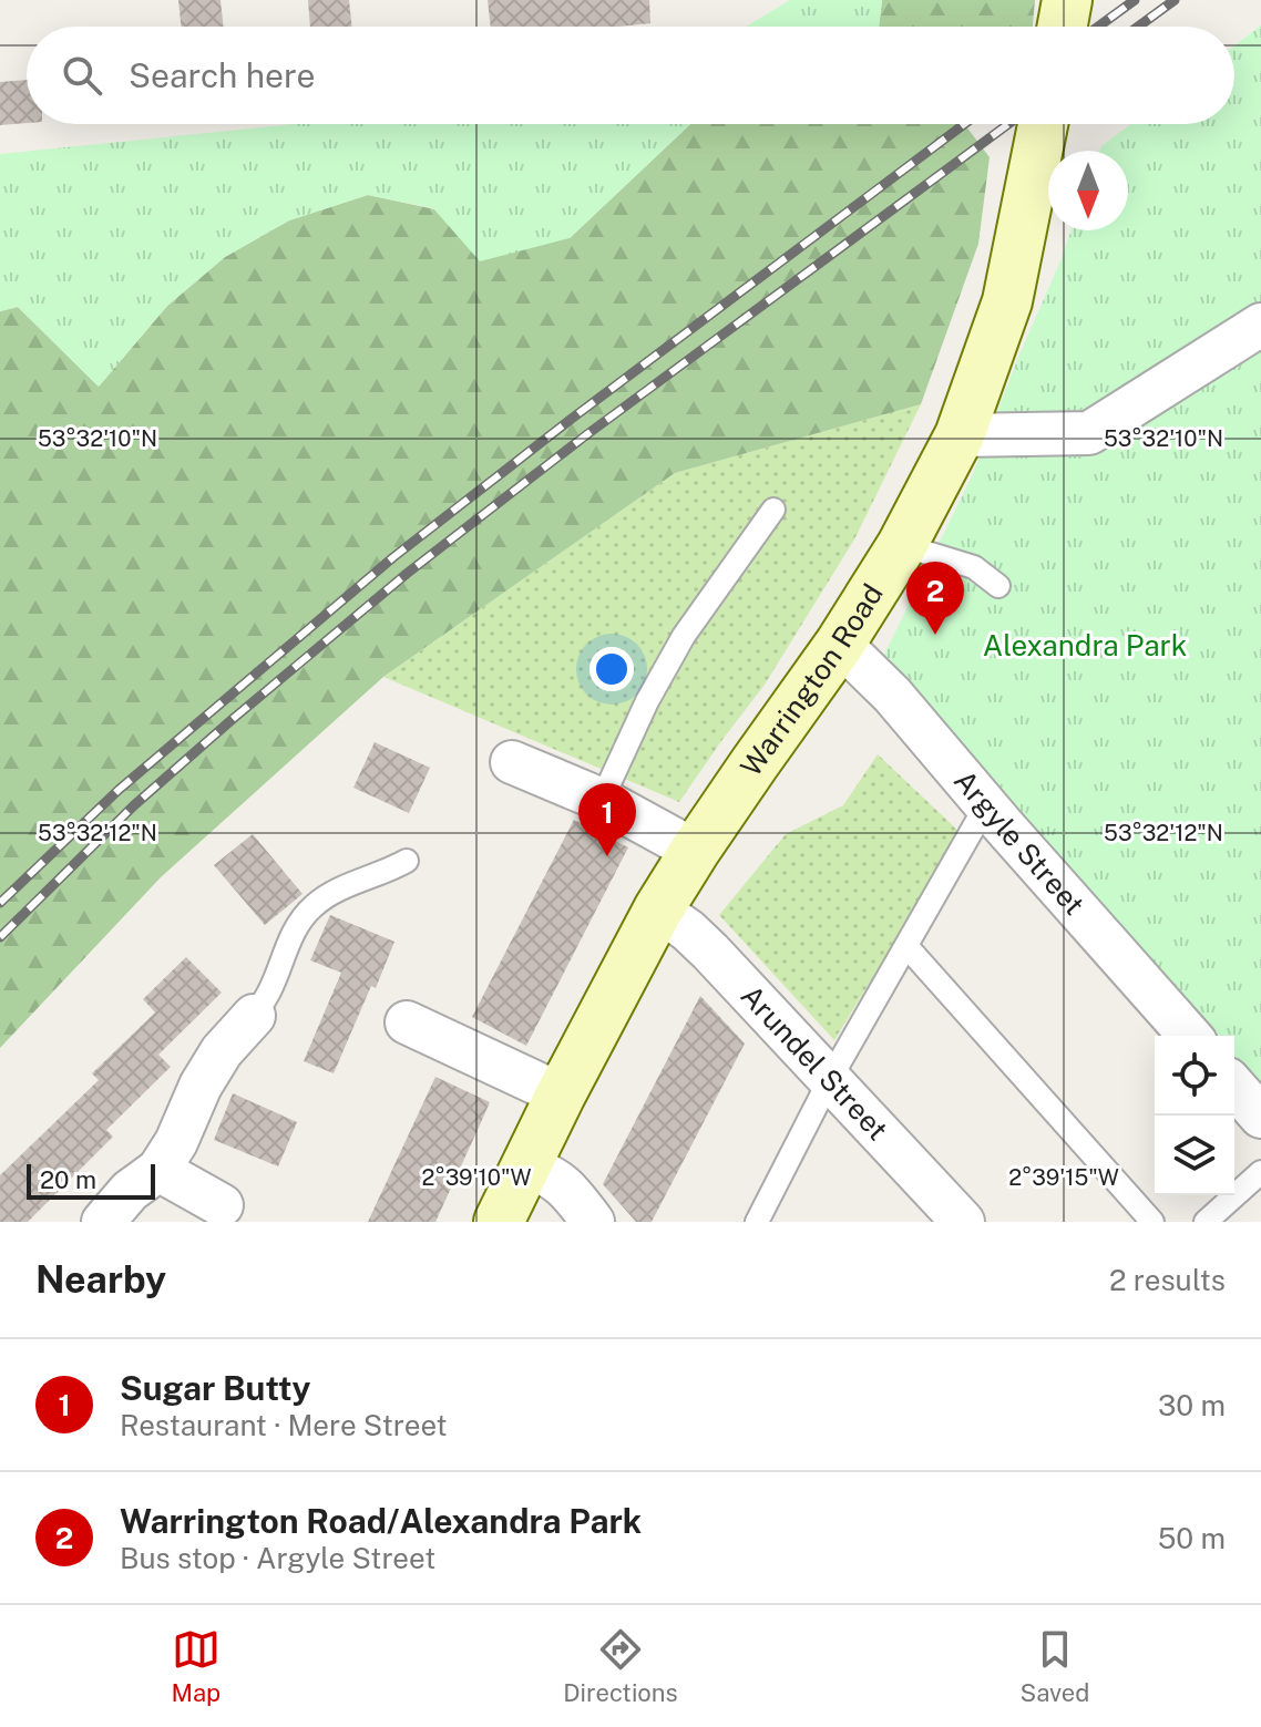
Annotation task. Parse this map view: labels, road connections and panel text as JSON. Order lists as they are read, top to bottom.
{
  "streets": {
    "main road": ["Warrington Road"],
    "street": ["Argyle Street", "Arundel Street"]
  },
  "crossings": [
    ["Warrington Road", "Argyle Street"],
    ["Warrington Road", "Arundel Street"]
  ],
  "parks": ["Alexandra Park"],
  "scale_bar": "20 m",
  "north": "bottom",
  "page": {
    "search": "Search here",
    "pins": ["2", "1"],
    "scale": "20 m",
    "heading": ["Nearby", "2 results"],
    "list": [
      {
        "mark": "1",
        "name": "Sugar Butty",
        "note": "Restaurant · Mere Street",
        "value": "30 m"
      },
      {
        "mark": "2",
        "name": "Warrington Road/Alexandra Park",
        "note": "Bus stop · Argyle Street",
        "value": "50 m"
      }
    ],
    "nav": ["Map", "Directions", "Saved"]
  },
  "coordinates": [
    "53°32'10\"N",
    "53°32'12\"N",
    "2°39'10\"W",
    "2°39'15\"W"
  ]
}
